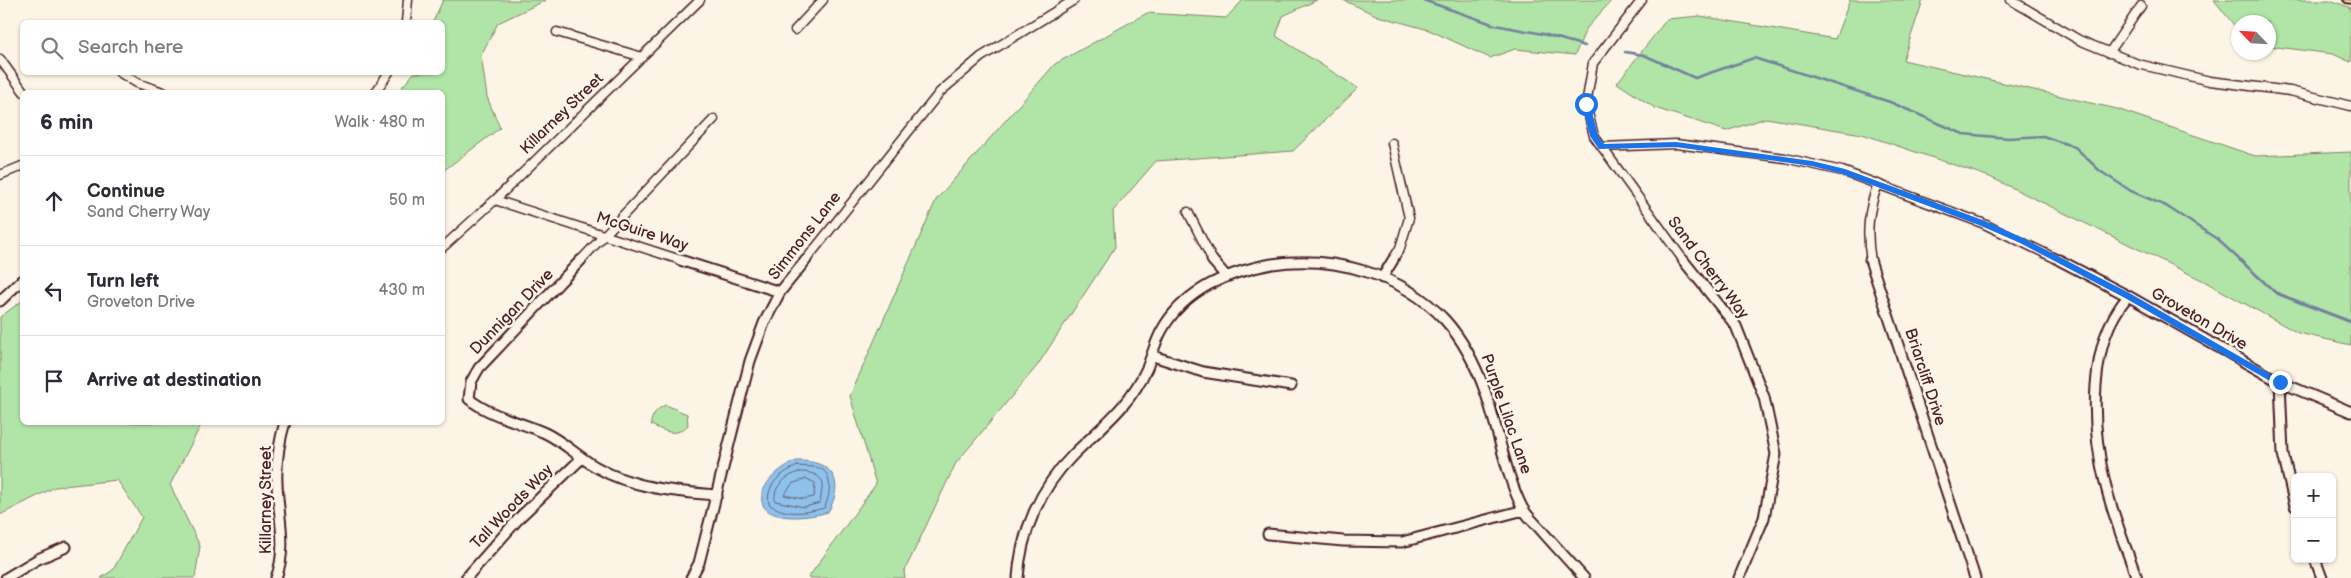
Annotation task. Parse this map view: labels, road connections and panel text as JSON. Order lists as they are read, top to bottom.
{
  "streets": {
    "street": [
      "Killarney Street",
      "McGuire Way",
      "Simmons Lane",
      "Sand Cherry Way",
      "Dunnigan Drive",
      "Groveton Drive",
      "Briarcliff Drive",
      "Purple Lilac Lane",
      "Tall Woods Way"
    ]
  },
  "crossings": [
    ["Killarney Street", "McGuire Way"],
    ["McGuire Way", "Simmons Lane"],
    ["McGuire Way", "Dunnigan Drive"],
    ["Simmons Lane", "Dunnigan Drive"],
    ["Sand Cherry Way", "Groveton Drive"],
    ["Dunnigan Drive", "Tall Woods Way"],
    ["Groveton Drive", "Briarcliff Drive"]
  ],
  "north": "top left",
  "page": {
    "search": "Search here",
    "heading": ["6 min", "Walk · 480 m"],
    "list": [
      ["Continue", "Sand Cherry Way", "50 m"],
      ["Turn left", "Groveton Drive", "430 m"],
      "Arrive at destination"
    ],
    "map_buttons": ["+", "−"]
  }
}
